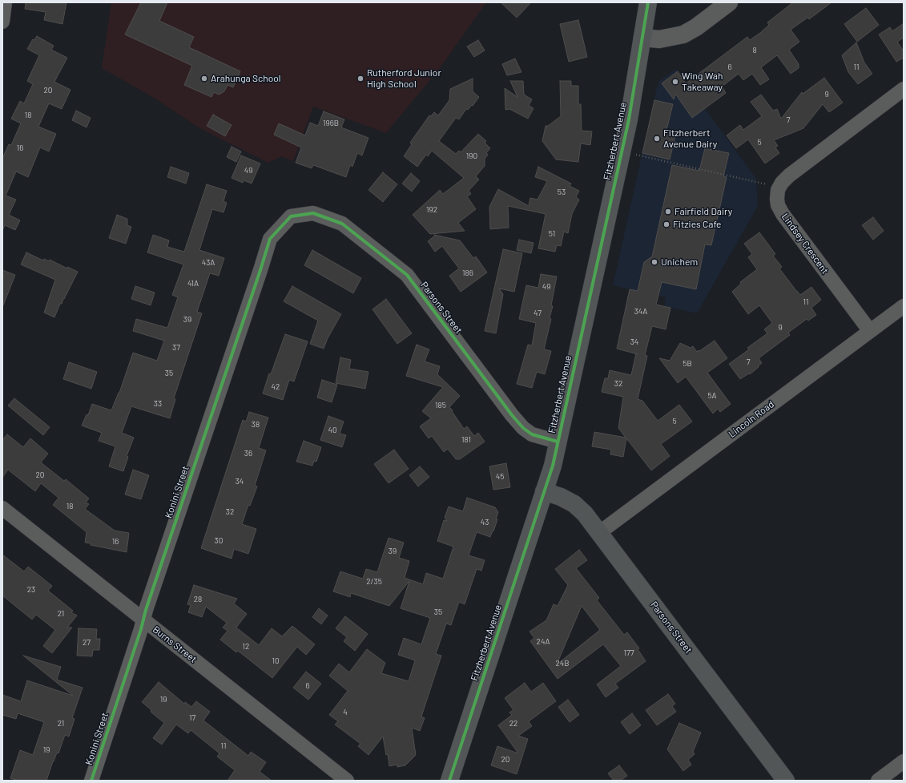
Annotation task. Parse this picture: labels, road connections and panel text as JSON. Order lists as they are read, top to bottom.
{
  "streets": {
    "main road": ["Fitzherbert Avenue", "Parsons Street"],
    "street": [
      "Lindsey Crescent",
      "Lincoln Road",
      "Konini Street",
      "Burns Street"
    ]
  },
  "crossings": [
    ["Fitzherbert Avenue", "Parsons Street"],
    ["Lindsey Crescent", "Lincoln Road"],
    ["Parsons Street", "Lincoln Road"],
    ["Parsons Street", "Konini Street"],
    ["Konini Street", "Burns Street"]
  ],
  "places": [
    "Arahunga School",
    "Rutherford Junior High School",
    "Wing Wah Takeaway",
    "Fitzherbert Avenue Dairy",
    "Fairfield Dairy",
    "Fitzies Cafe",
    "Unichem"
  ],
  "house_numbers": [
    "8",
    "6",
    "11",
    "20",
    "9",
    "18",
    "7",
    "196B",
    "5",
    "16",
    "190",
    "49",
    "53",
    "192",
    "51",
    "43A",
    "186",
    "41A",
    "49",
    "11",
    "34A",
    "47",
    "39",
    "9",
    "34",
    "37",
    "7",
    "5B",
    "35",
    "32",
    "42",
    "5A",
    "33",
    "185",
    "5",
    "38",
    "40",
    "181",
    "36",
    "20",
    "45",
    "34",
    "18",
    "32",
    "43",
    "30",
    "16",
    "39",
    "2/35",
    "23",
    "28",
    "35",
    "21",
    "24A",
    "27",
    "12",
    "177",
    "10",
    "24B",
    "6",
    "19",
    "4",
    "17",
    "21",
    "22",
    "11",
    "19",
    "20"
  ]
}
